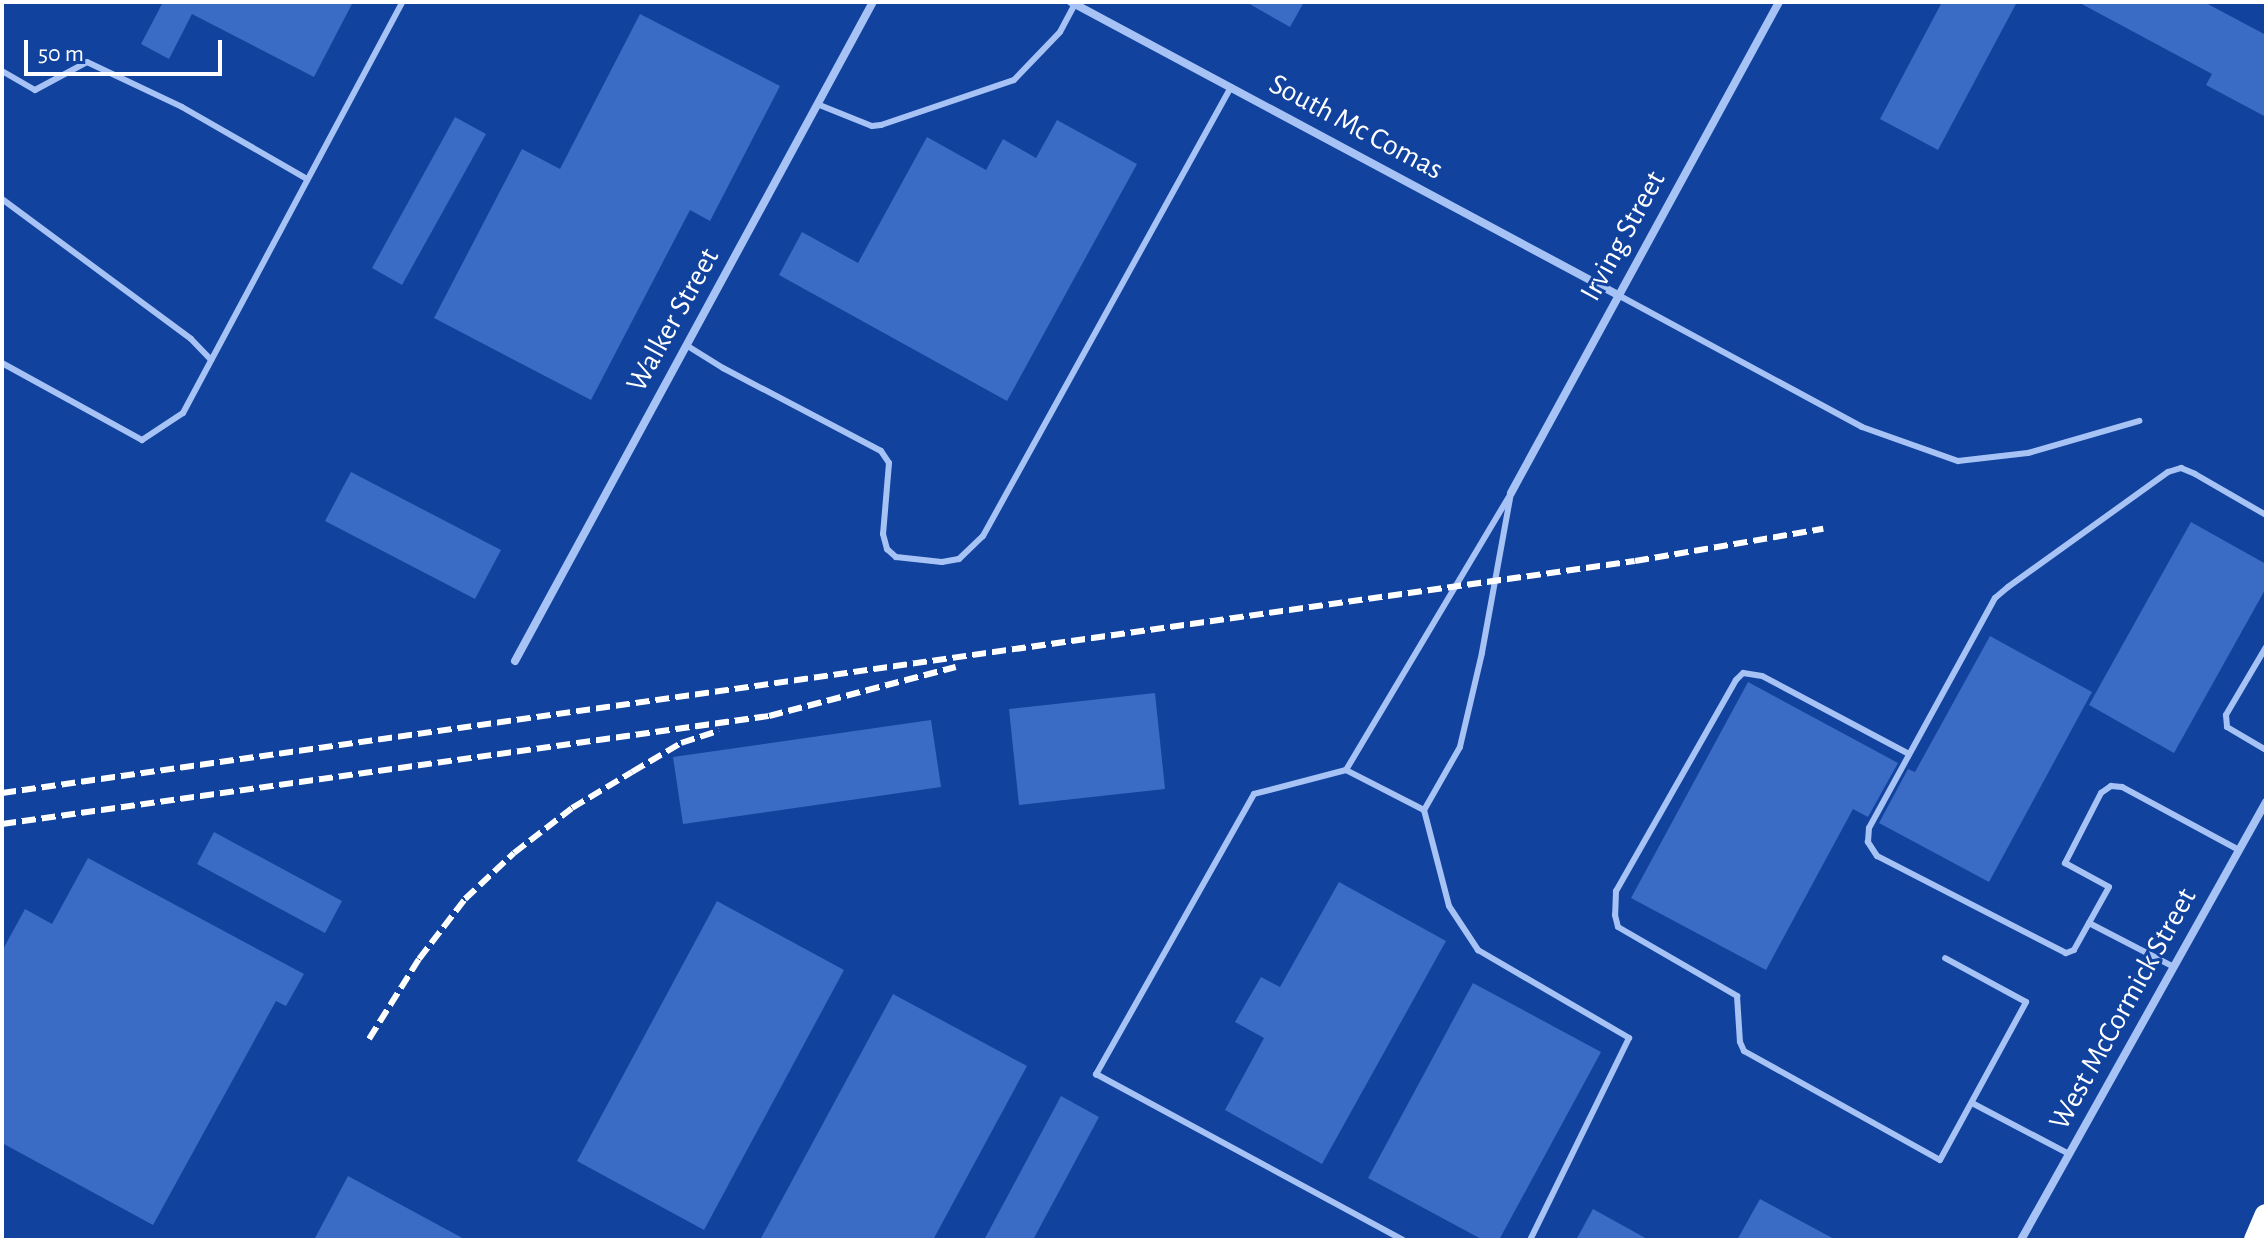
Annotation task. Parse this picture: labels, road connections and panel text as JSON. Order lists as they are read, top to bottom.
{
  "streets": {
    "street": [
      "South Mc Comas",
      "Irving Street",
      "Walker Street",
      "West McCormick Street"
    ]
  },
  "crossings": [
    ["South Mc Comas", "Irving Street"]
  ],
  "scale_bar": "50 m"
}
